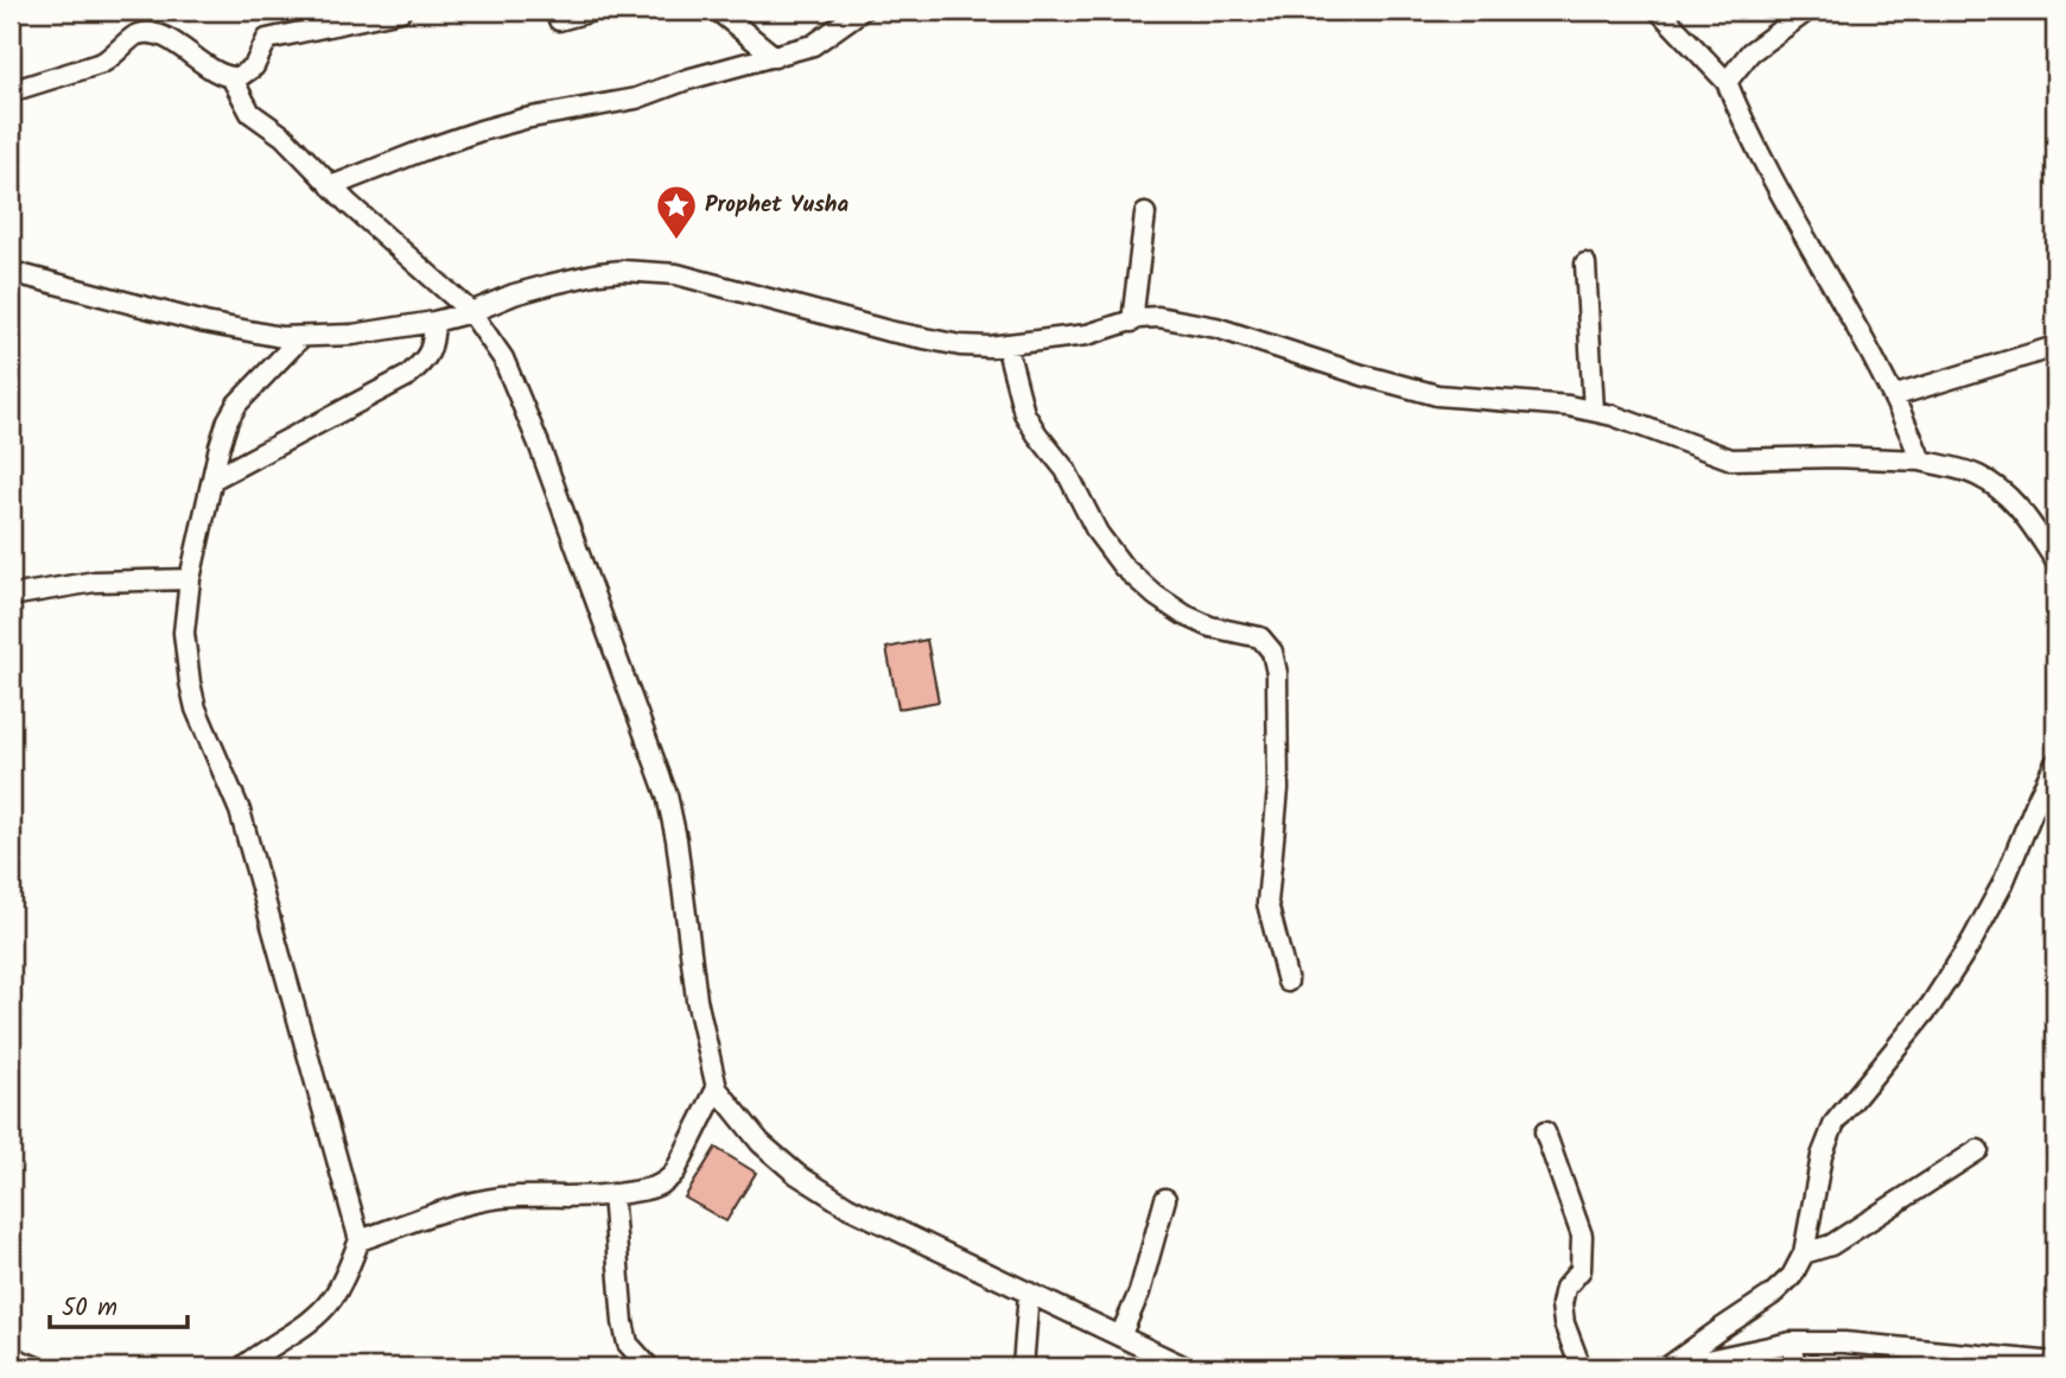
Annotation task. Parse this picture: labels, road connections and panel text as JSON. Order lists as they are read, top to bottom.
{
  "places": {
    "place": ["Prophet Yusha"]
  },
  "scale_bar": "50 m"
}
